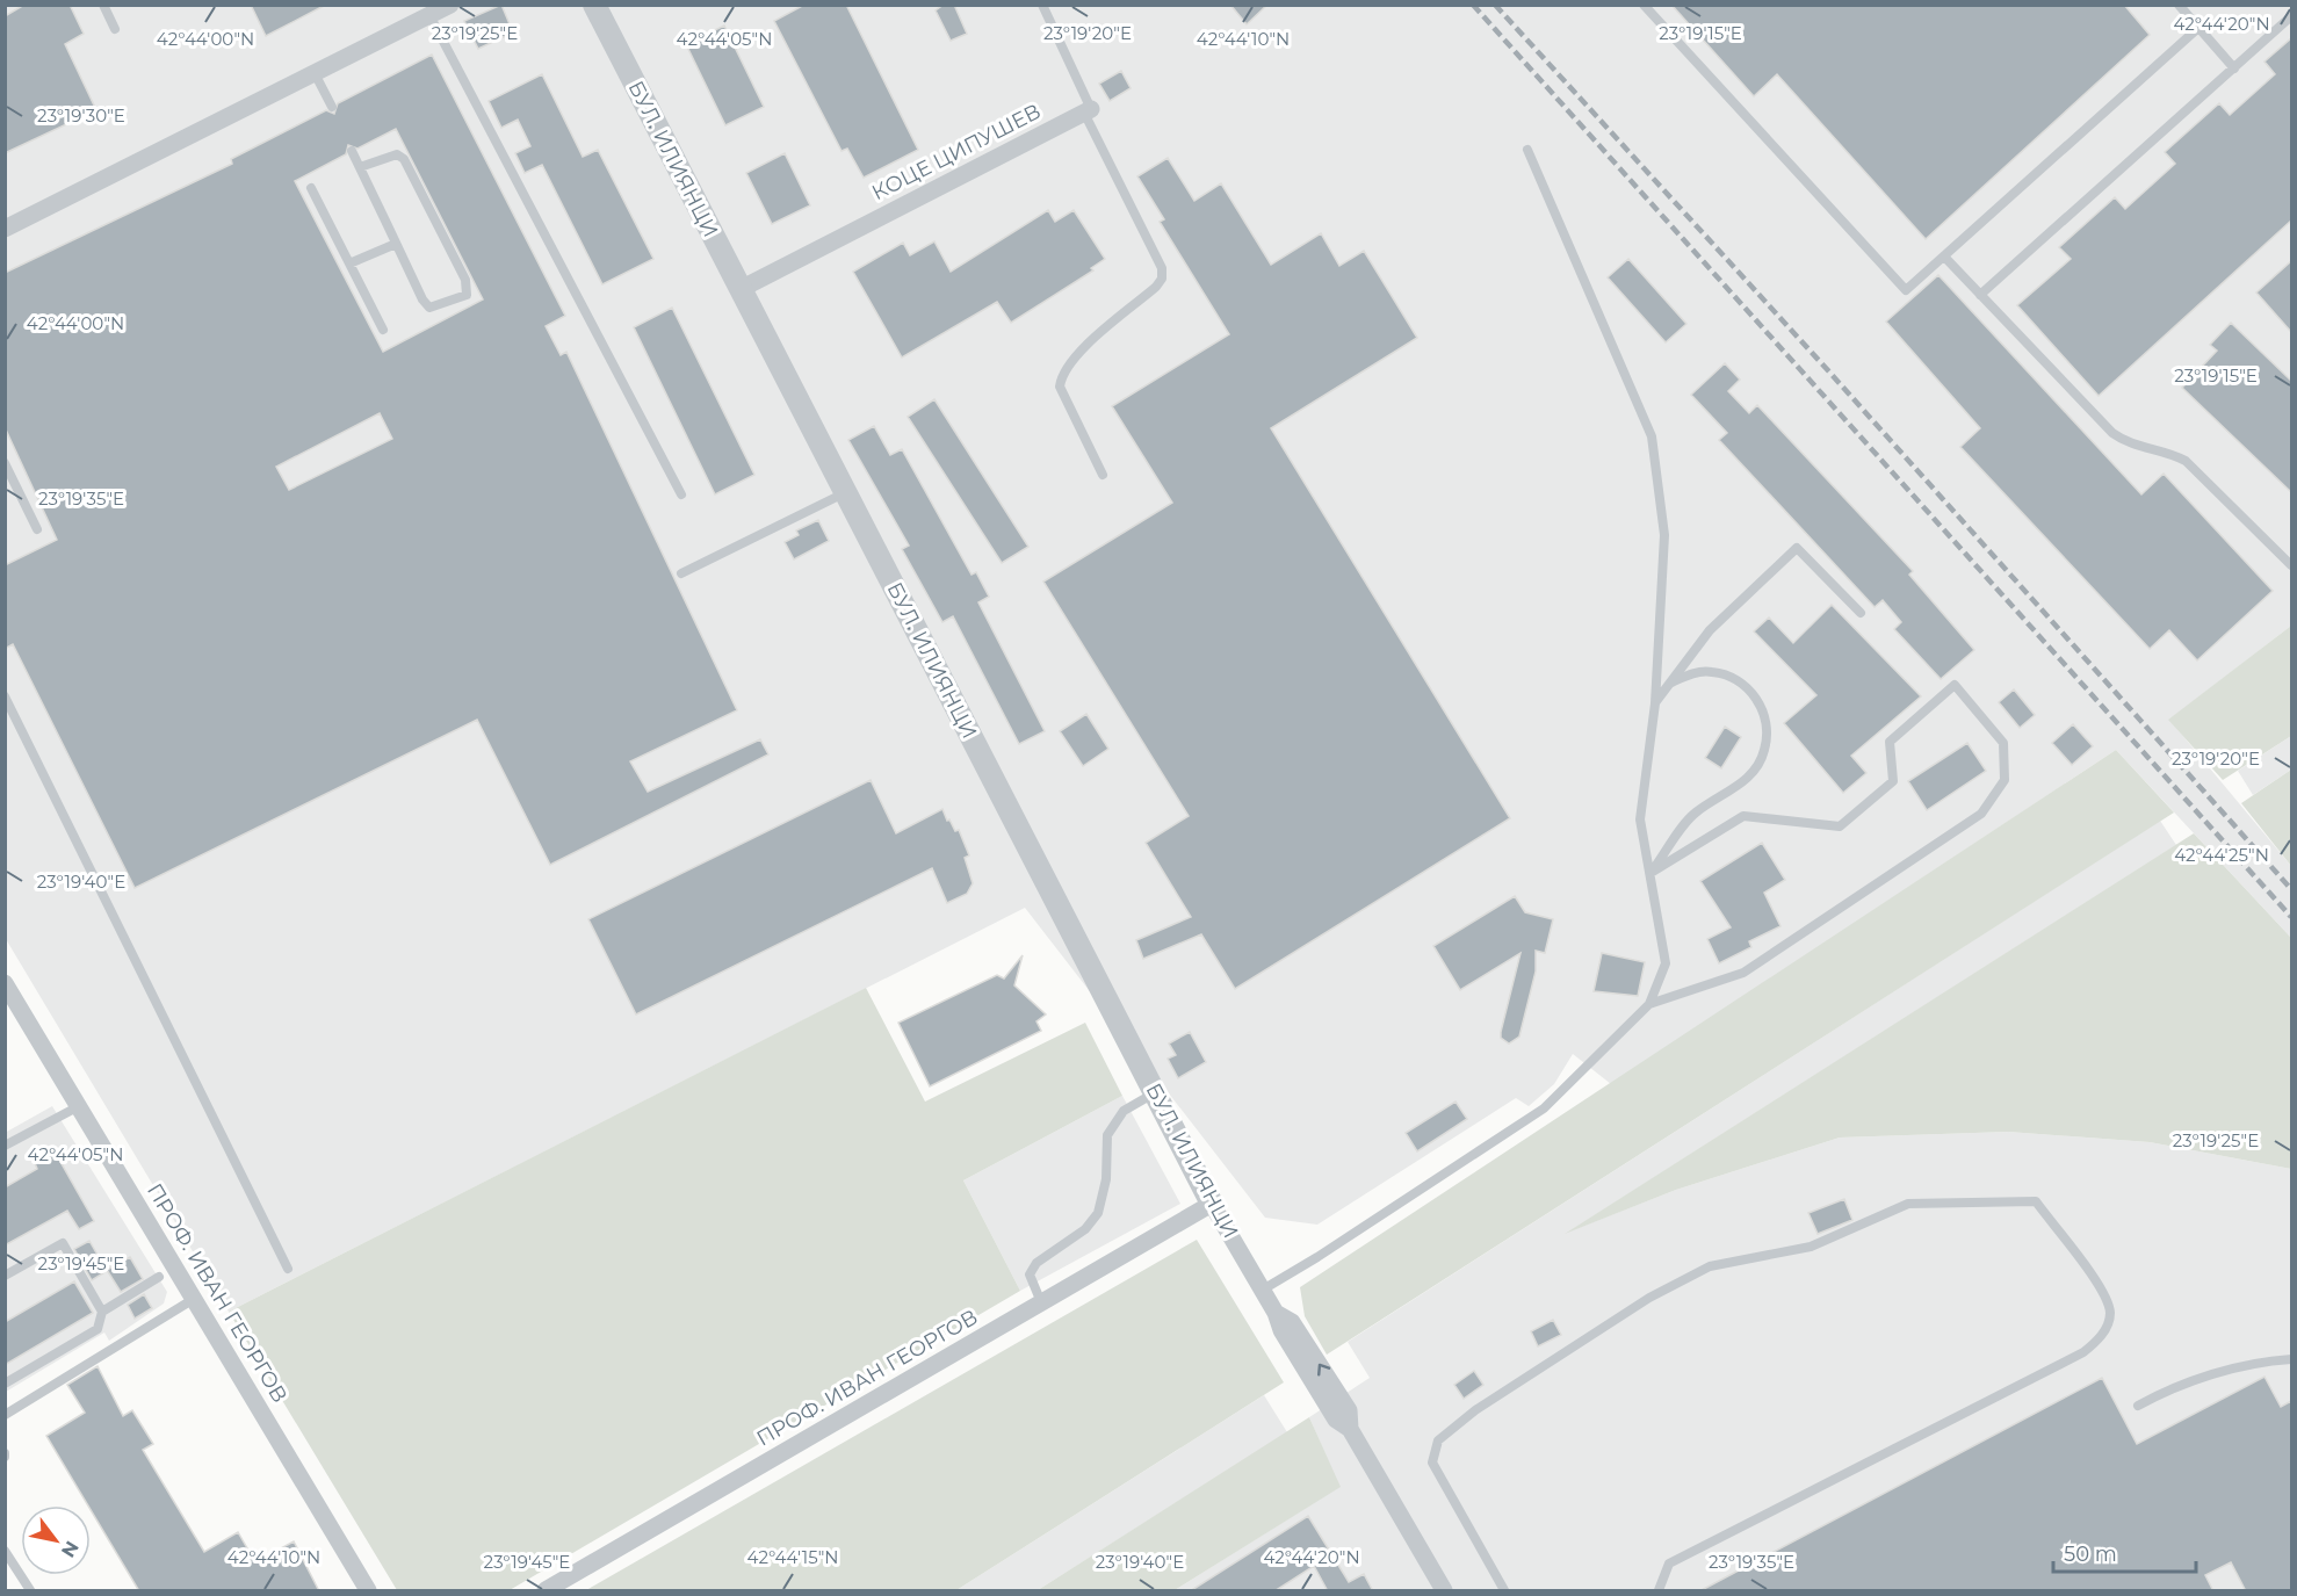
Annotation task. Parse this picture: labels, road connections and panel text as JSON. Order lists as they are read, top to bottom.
{
  "streets": {
    "street": ["КОЦЕ ЦИПУШЕВ", "БУЛ. ИЛИЯНЦИ", "ПРОФ. ИВАН ГЕОРГОВ"]
  },
  "crossings": [
    ["КОЦЕ ЦИПУШЕВ", "БУЛ. ИЛИЯНЦИ"],
    ["БУЛ. ИЛИЯНЦИ", "ПРОФ. ИВАН ГЕОРГОВ"]
  ],
  "scale_bar": "50 m",
  "north": "bottom right",
  "coordinates": [
    "42°44'20\"N",
    "23°19'25\"E",
    "23°19'20\"E",
    "23°19'15\"E",
    "42°44'00\"N",
    "42°44'05\"N",
    "42°44'10\"N",
    "23°19'30\"E",
    "23°19'35\"E",
    "42°44'25\"N",
    "23°19'40\"E",
    "23°19'45\"E",
    "42°44'15\"N"
  ]
}
